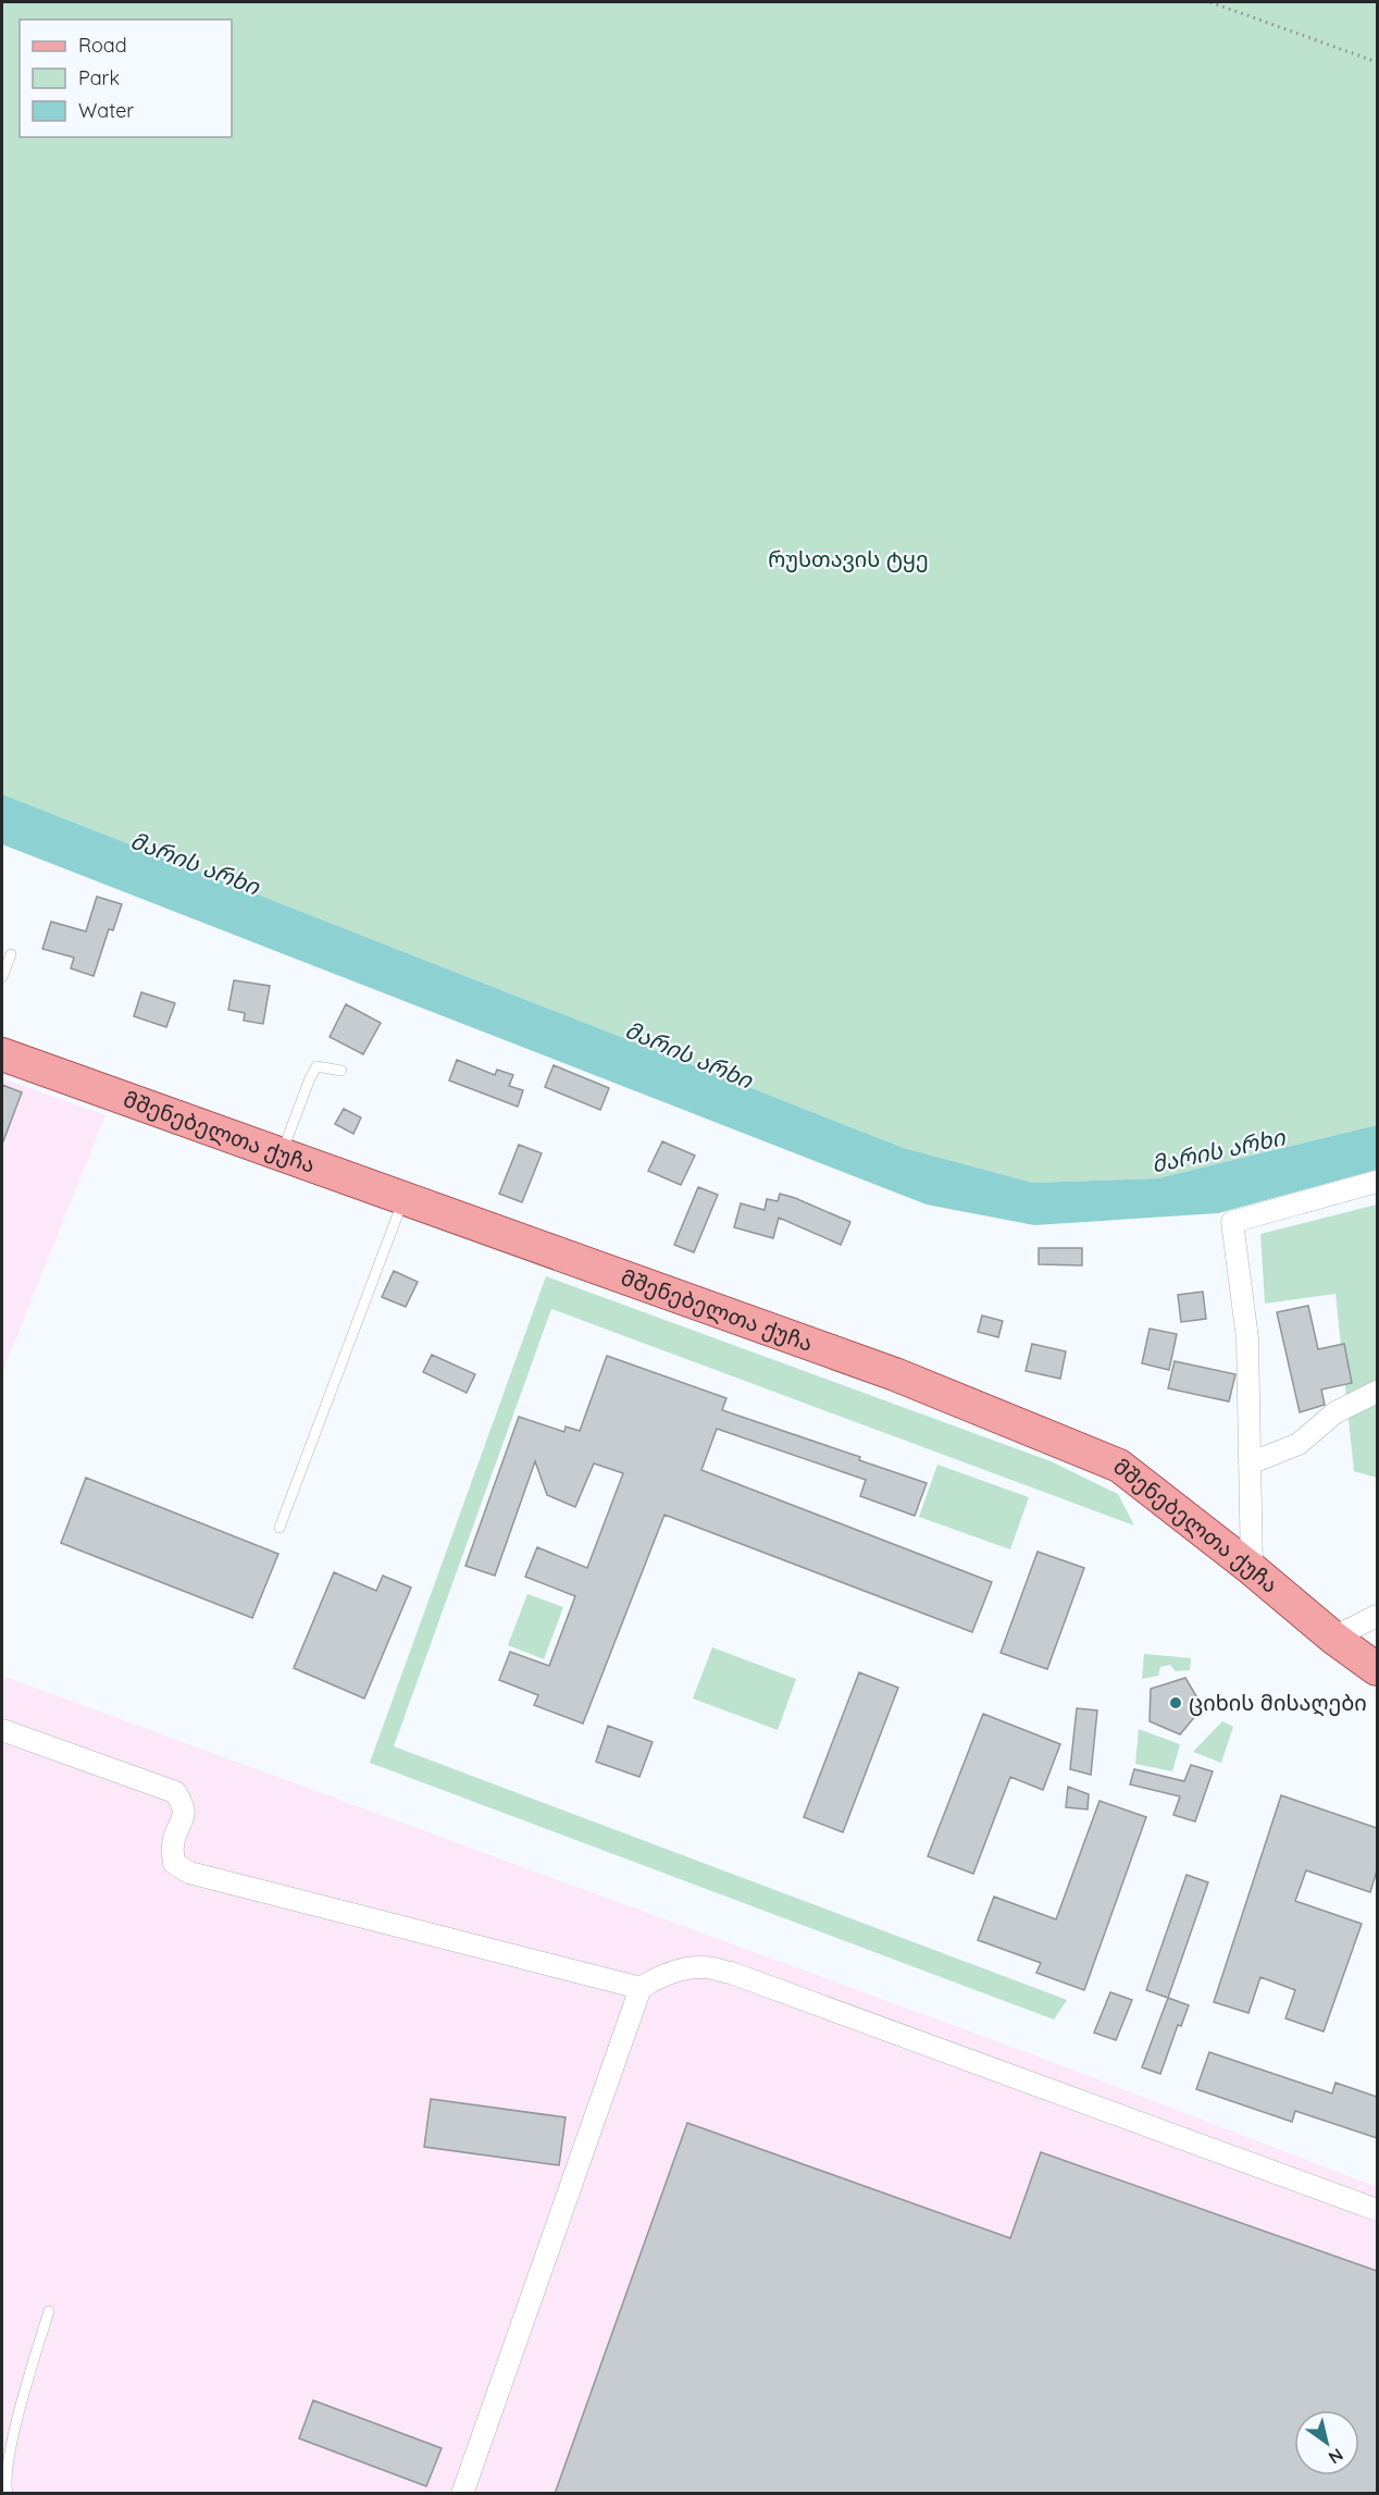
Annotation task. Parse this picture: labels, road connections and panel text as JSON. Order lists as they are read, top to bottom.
{
  "streets": {
    "main road": ["მშენებელთა ქუჩა"]
  },
  "water": ["მარის არხი"],
  "parks": ["რუსთავის ტყე"],
  "places": ["ციხის მისაღები"],
  "legend": ["Road", "Park", "Water"],
  "north": "bottom right"
}
